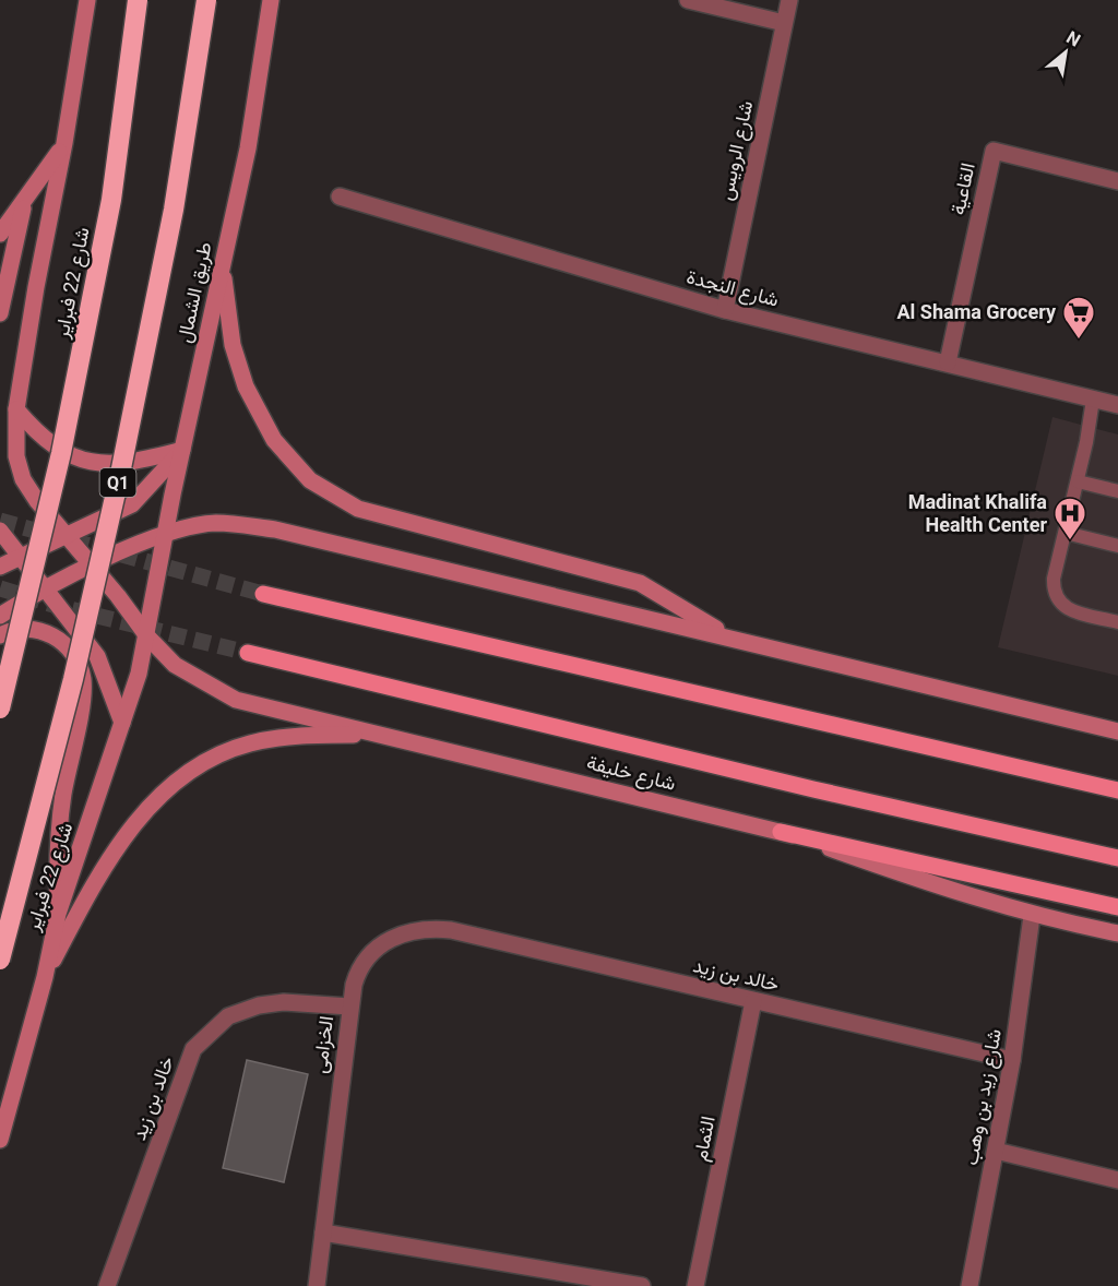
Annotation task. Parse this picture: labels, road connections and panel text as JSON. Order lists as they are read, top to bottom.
{
  "streets": {
    "highway": ["شارع 22 فبراير", "Q1"],
    "main road": ["طريق الشمال", "شارع خليفة"],
    "street": [
      "شارع الرويس",
      "القاعية",
      "شارع النجدة",
      "خالد بن زيد",
      "الخزامى",
      "شارع زيد بن وهب",
      "الثمام"
    ]
  },
  "crossings": [
    ["شارع الرويس", "شارع النجدة"],
    ["القاعية", "شارع النجدة"],
    ["شارع 22 فبراير", "طريق الشمال"],
    ["شارع 22 فبراير", "شارع خليفة"],
    ["طريق الشمال", "شارع خليفة"],
    ["شارع خليفة", "شارع زيد بن وهب"],
    ["خالد بن زيد", "الخزامى"],
    ["خالد بن زيد", "شارع زيد بن وهب"],
    ["خالد بن زيد", "الثمام"]
  ],
  "places": {
    "supermarket": ["Al Shama Grocery"],
    "hospital": ["Madinat Khalifa Health Center"]
  },
  "north": "top right"
}
